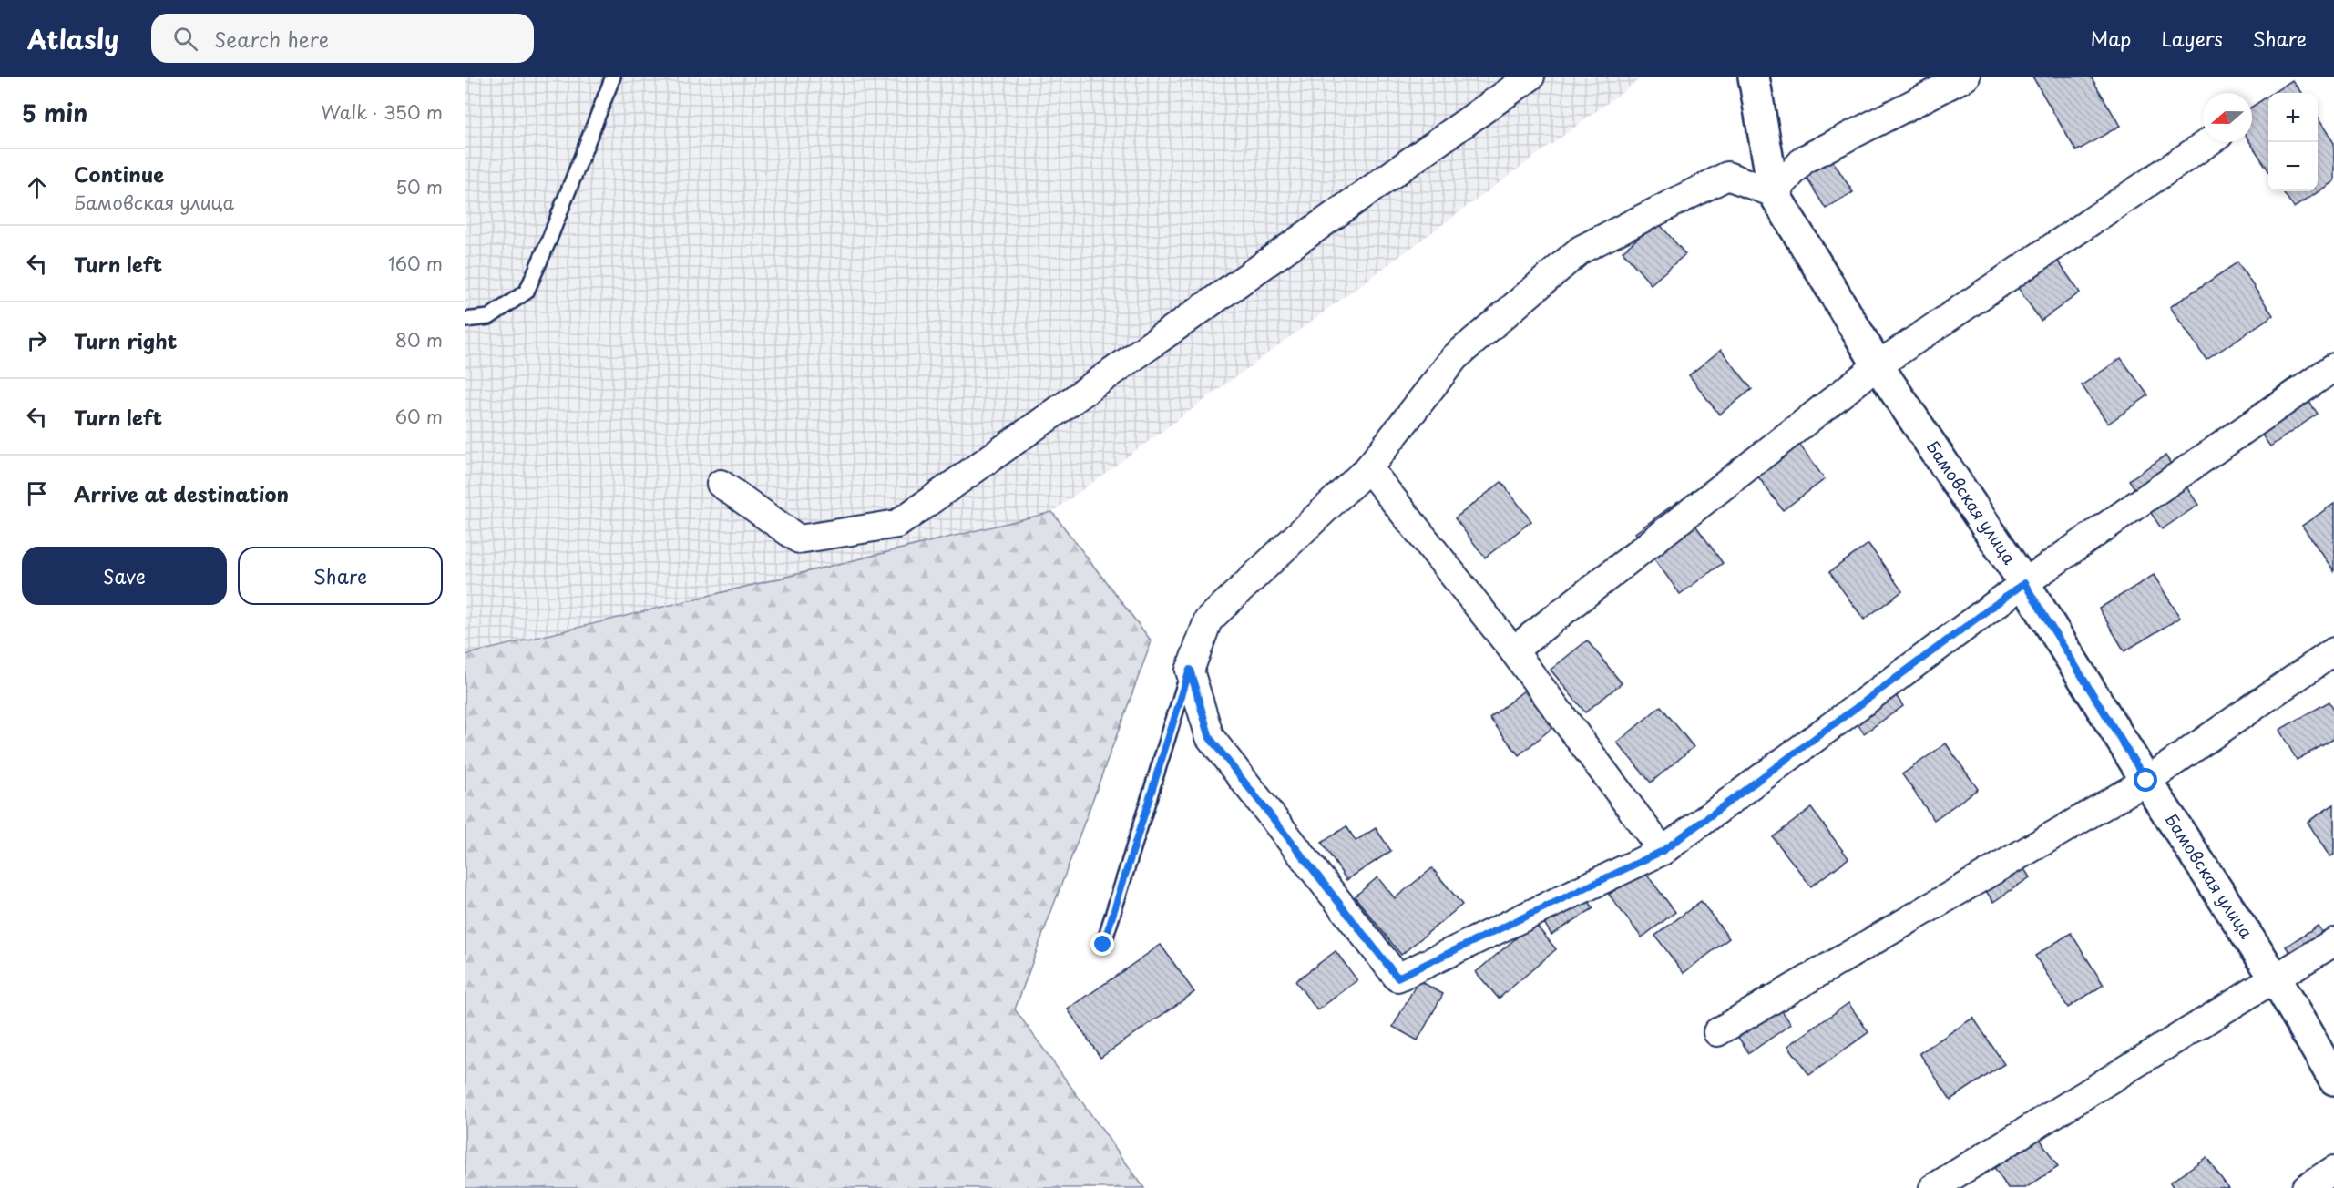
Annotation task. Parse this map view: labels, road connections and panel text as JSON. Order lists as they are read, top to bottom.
{
  "streets": {
    "street": ["Бамовская улица"]
  },
  "north": "left",
  "page": {
    "header": "Atlasly",
    "search": "Search here",
    "nav": ["Map", "Layers", "Share"],
    "heading": ["5 min", "Walk · 350 m"],
    "map_buttons": ["+", "−"],
    "list": [
      ["Continue", "Бамовская улица", "50 m"],
      ["Turn left", "160 m"],
      ["Turn right", "80 m"],
      ["Turn left", "60 m"],
      "Arrive at destination"
    ],
    "buttons": ["Save", "Share"]
  }
}
